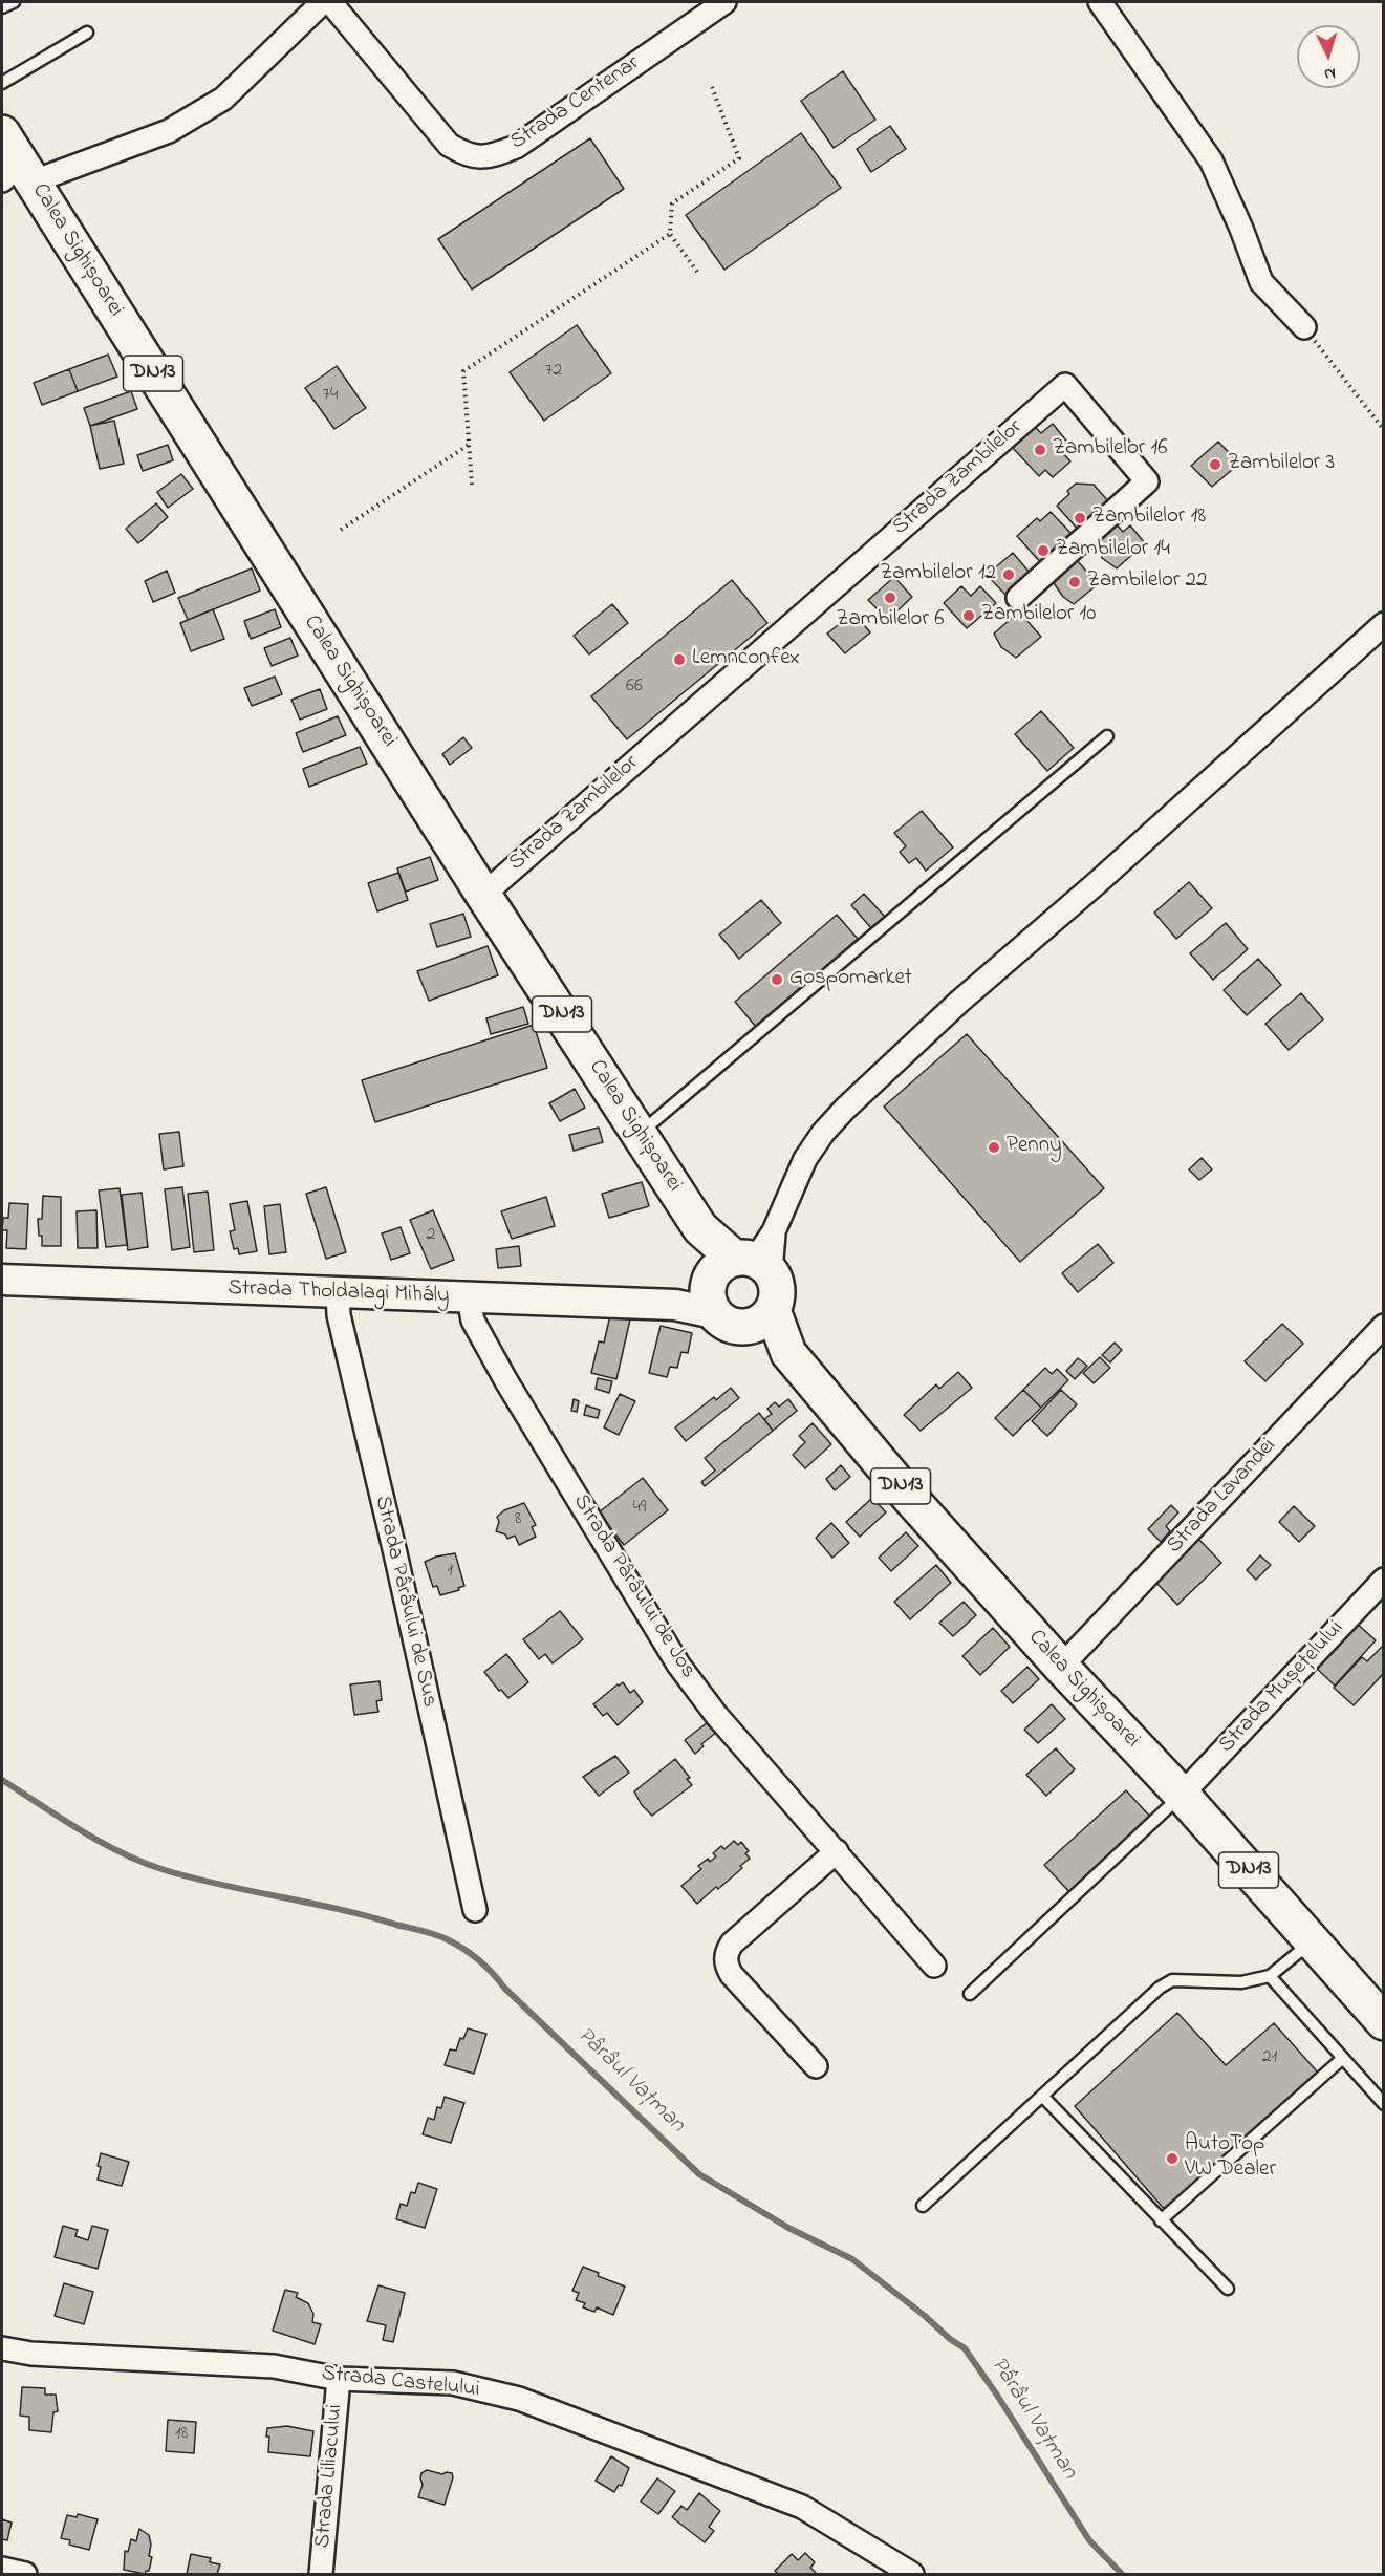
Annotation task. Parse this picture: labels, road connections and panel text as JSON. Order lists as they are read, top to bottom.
{
  "streets": {
    "highway": ["Calea Sighișoarei", "DN13"],
    "street": [
      "Strada Centenar",
      "Strada Zambilelor",
      "Strada Tholdalagi Mihály",
      "Strada Lavandei",
      "Strada Pârâului de Jos",
      "Strada Pârâului de Sus",
      "Strada Mușețelului",
      "Strada Castelului",
      "Strada Liliacului"
    ]
  },
  "crossings": [
    ["Calea Sighișoarei", "DN13"],
    ["Calea Sighișoarei", "Strada Zambilelor"],
    ["Calea Sighișoarei", "Strada Tholdalagi Mihály"],
    ["Calea Sighișoarei", "Strada Lavandei"],
    ["Calea Sighișoarei", "Strada Mușețelului"],
    ["DN13", "Strada Tholdalagi Mihály"],
    ["Strada Tholdalagi Mihály", "Strada Pârâului de Jos"],
    ["Strada Tholdalagi Mihály", "Strada Pârâului de Sus"],
    ["Strada Castelului", "Strada Liliacului"]
  ],
  "water": ["Pârâul Vațman"],
  "places": [
    "Zambilelor 16",
    "Zambilelor 3",
    "Zambilelor 18",
    "Zambilelor 14",
    "Zambilelor 12",
    "Zambilelor 22",
    "Zambilelor 6",
    "Zambilelor 10",
    "Lemnconfex",
    "Gospomarket",
    "Penny",
    "AutoTop VW Dealer"
  ],
  "house_numbers": [
    "72",
    "74",
    "66",
    "2",
    "49",
    "8",
    "1",
    "21",
    "18"
  ],
  "north": "bottom"
}
